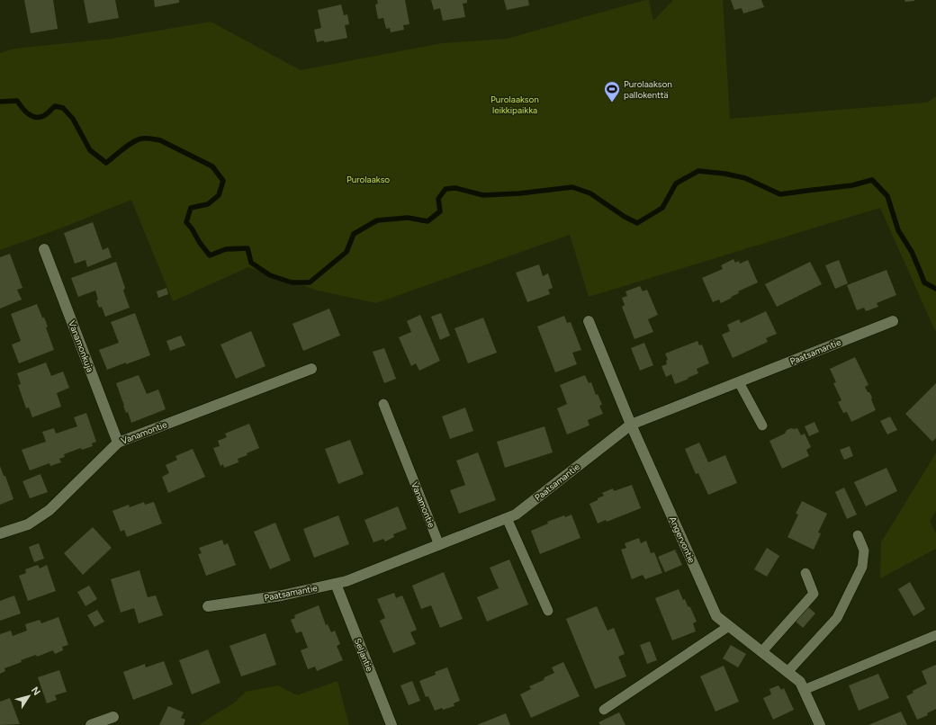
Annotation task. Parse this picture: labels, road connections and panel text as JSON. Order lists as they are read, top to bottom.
{
  "streets": {
    "street": [
      "Vanamonkuja",
      "Paatsamantie",
      "Vanamontie",
      "Angervontie",
      "Seljantie"
    ]
  },
  "crossings": [
    ["Vanamonkuja", "Vanamontie"],
    ["Paatsamantie", "Vanamontie"],
    ["Paatsamantie", "Angervontie"],
    ["Paatsamantie", "Seljantie"]
  ],
  "parks": ["Purolaakson leikkipaikka", "Purolaakso"],
  "places": {
    "sports": ["Purolaakson pallokenttä"]
  },
  "north": "top right"
}
